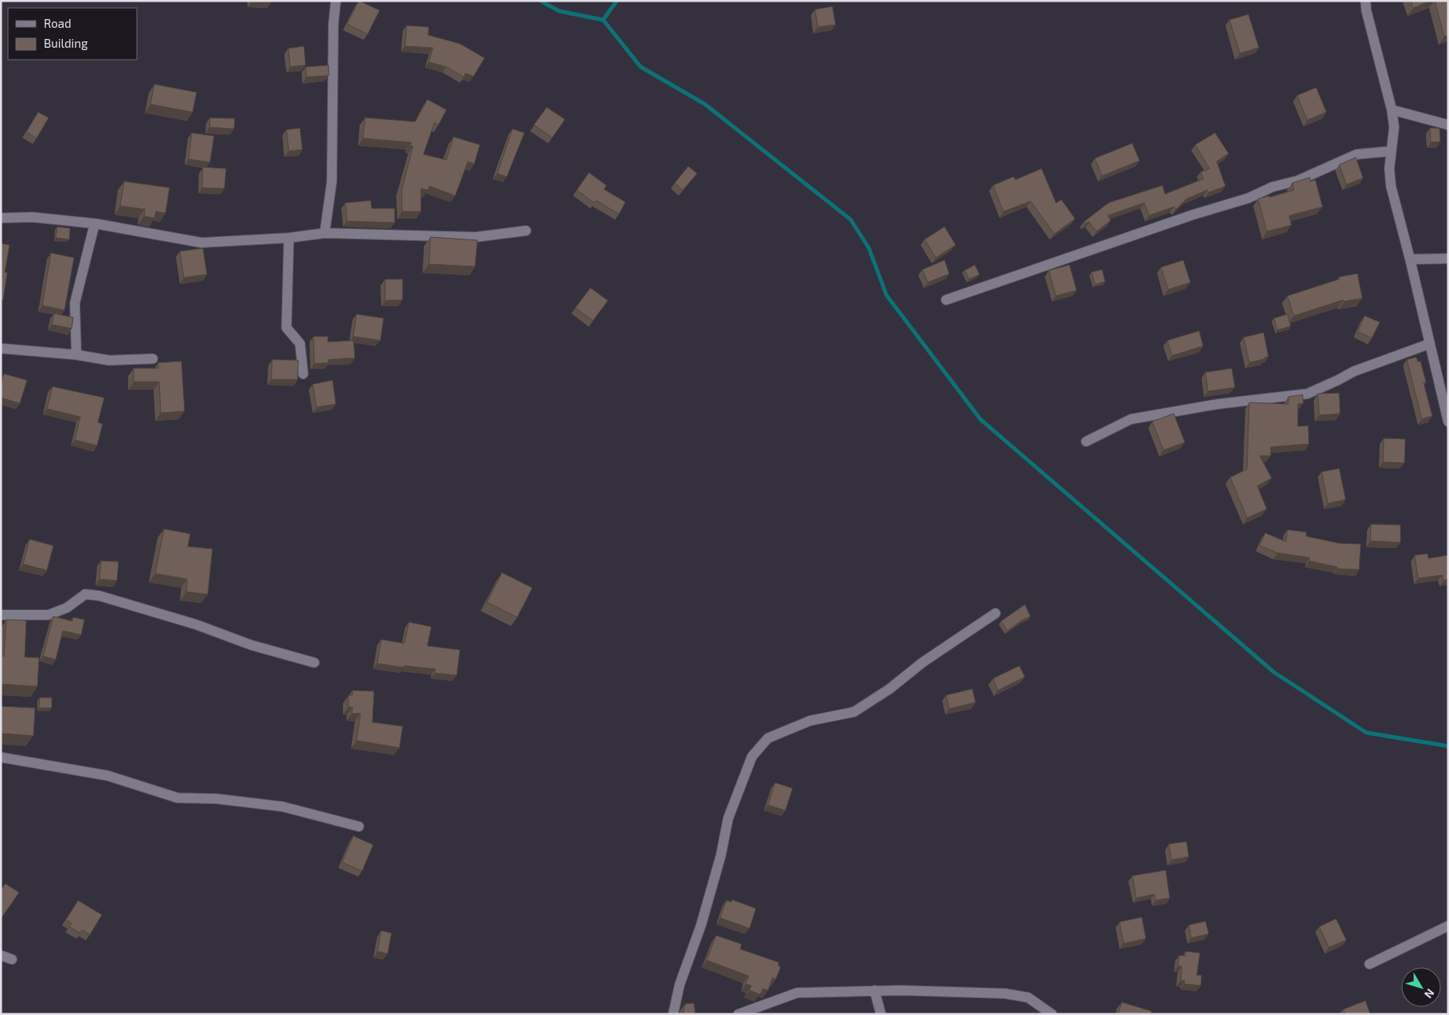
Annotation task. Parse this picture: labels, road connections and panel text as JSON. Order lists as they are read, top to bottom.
{
  "legend": ["Road", "Building"],
  "north": "bottom right"
}
